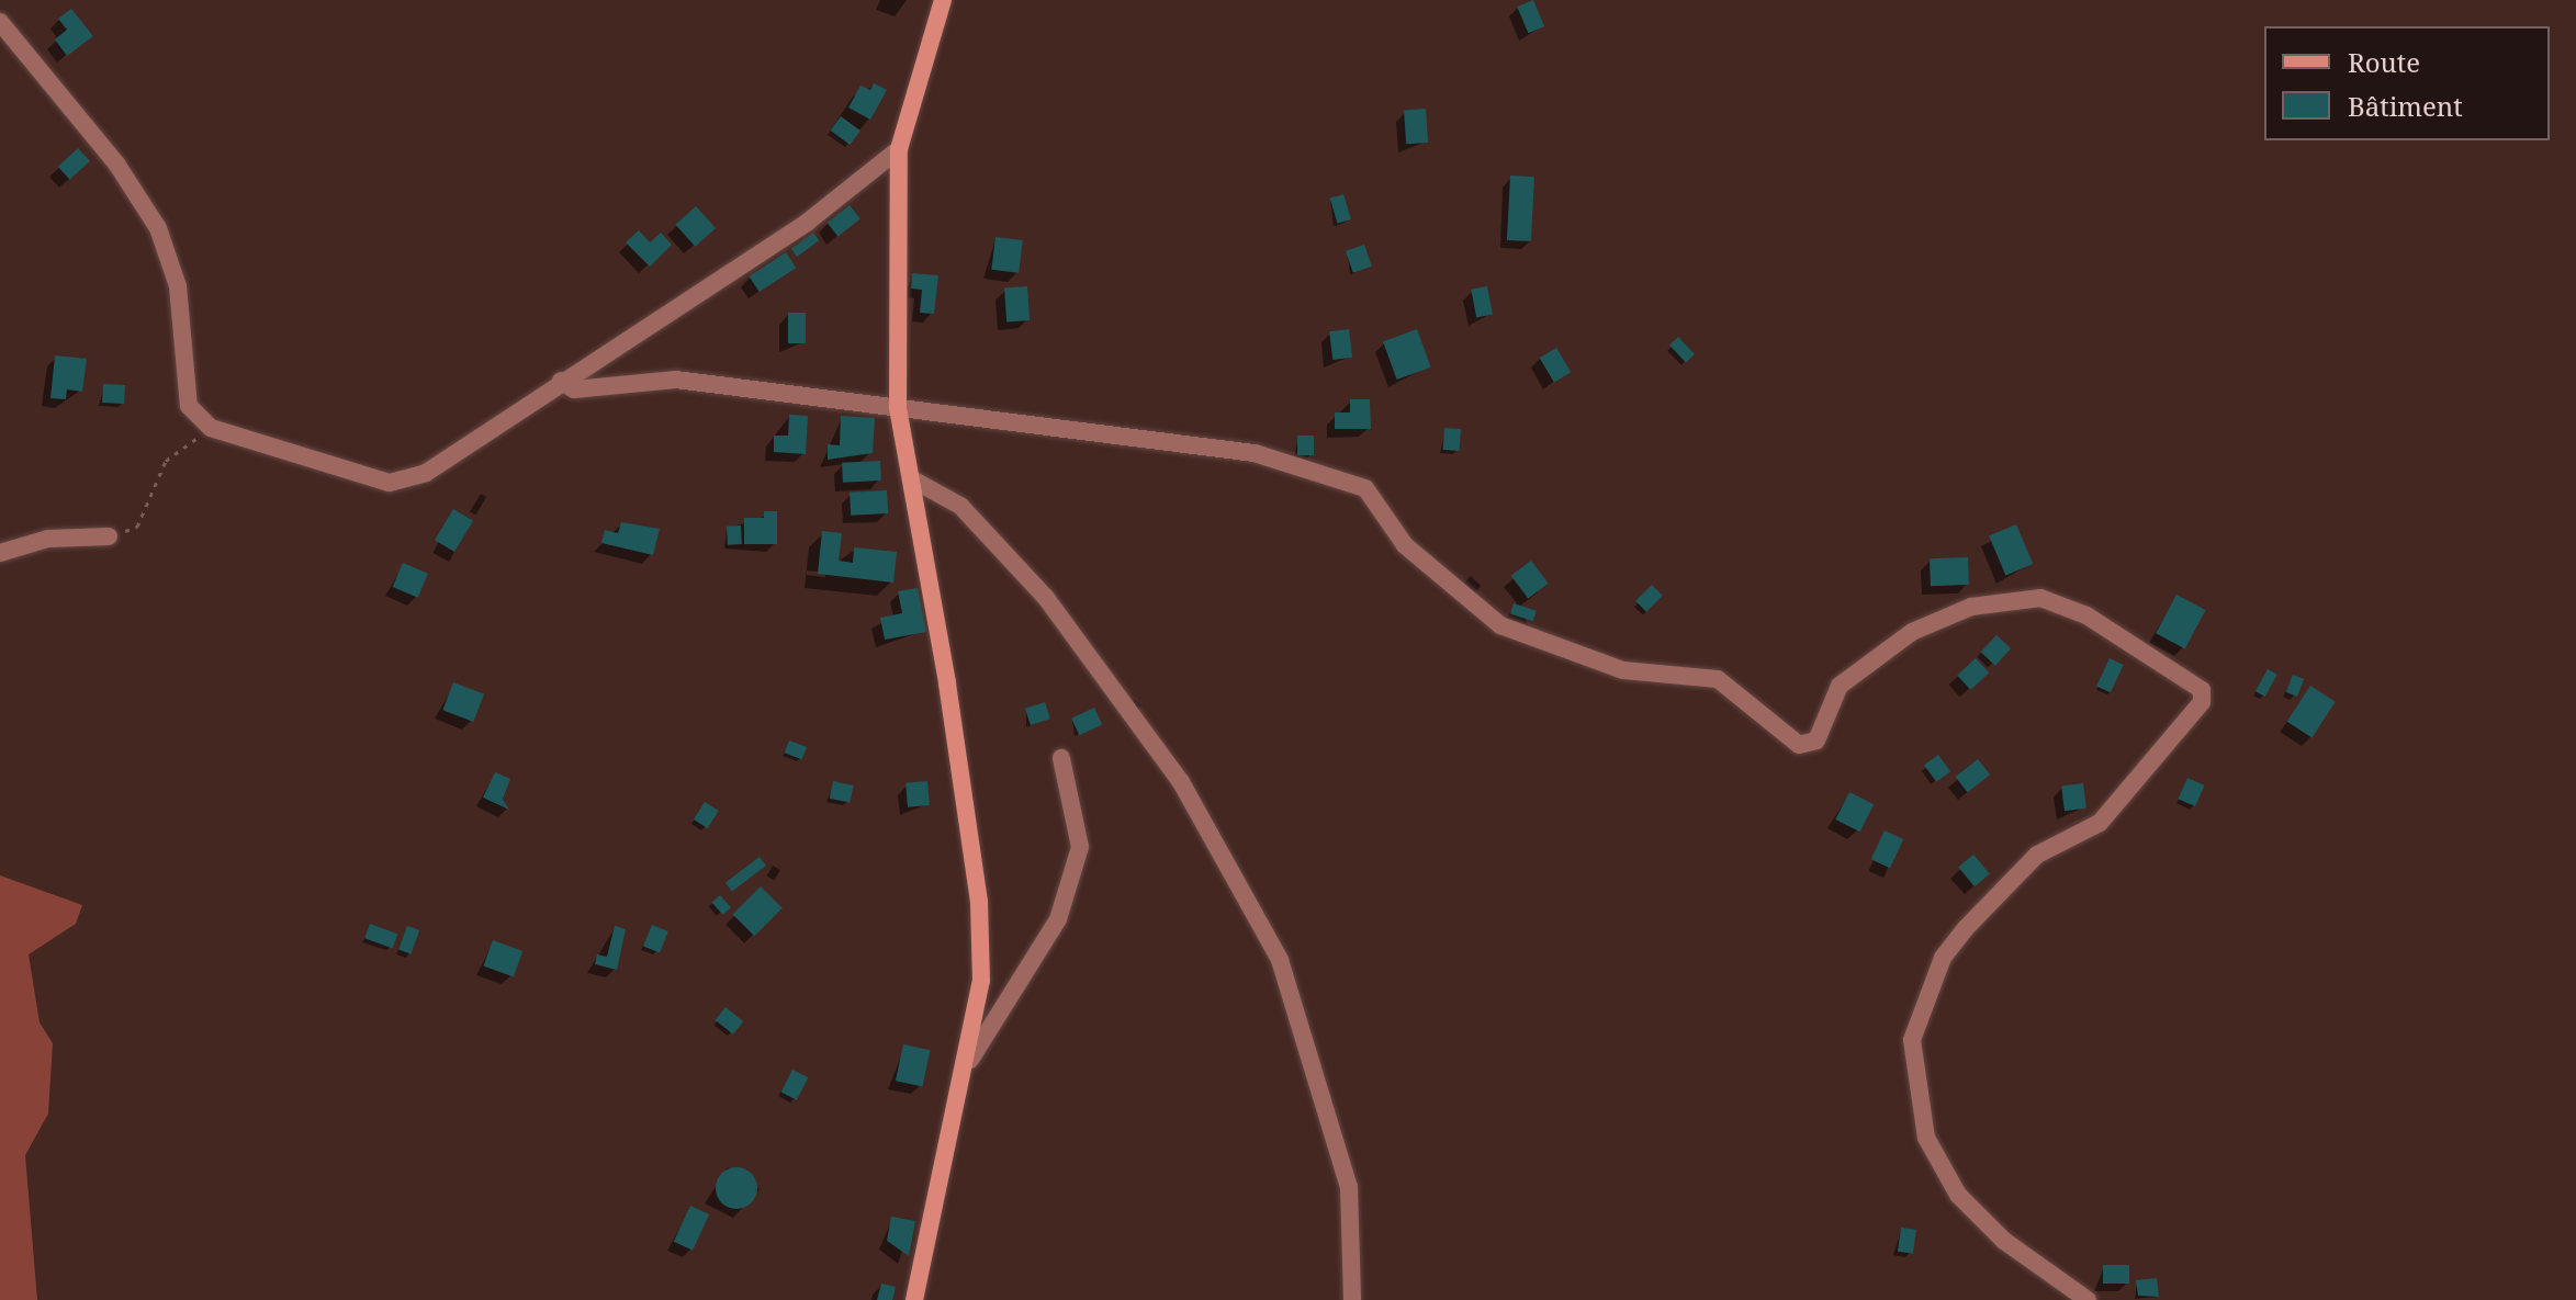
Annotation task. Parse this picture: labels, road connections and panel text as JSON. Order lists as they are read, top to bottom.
{
  "legend": ["Route", "Bâtiment"]
}
